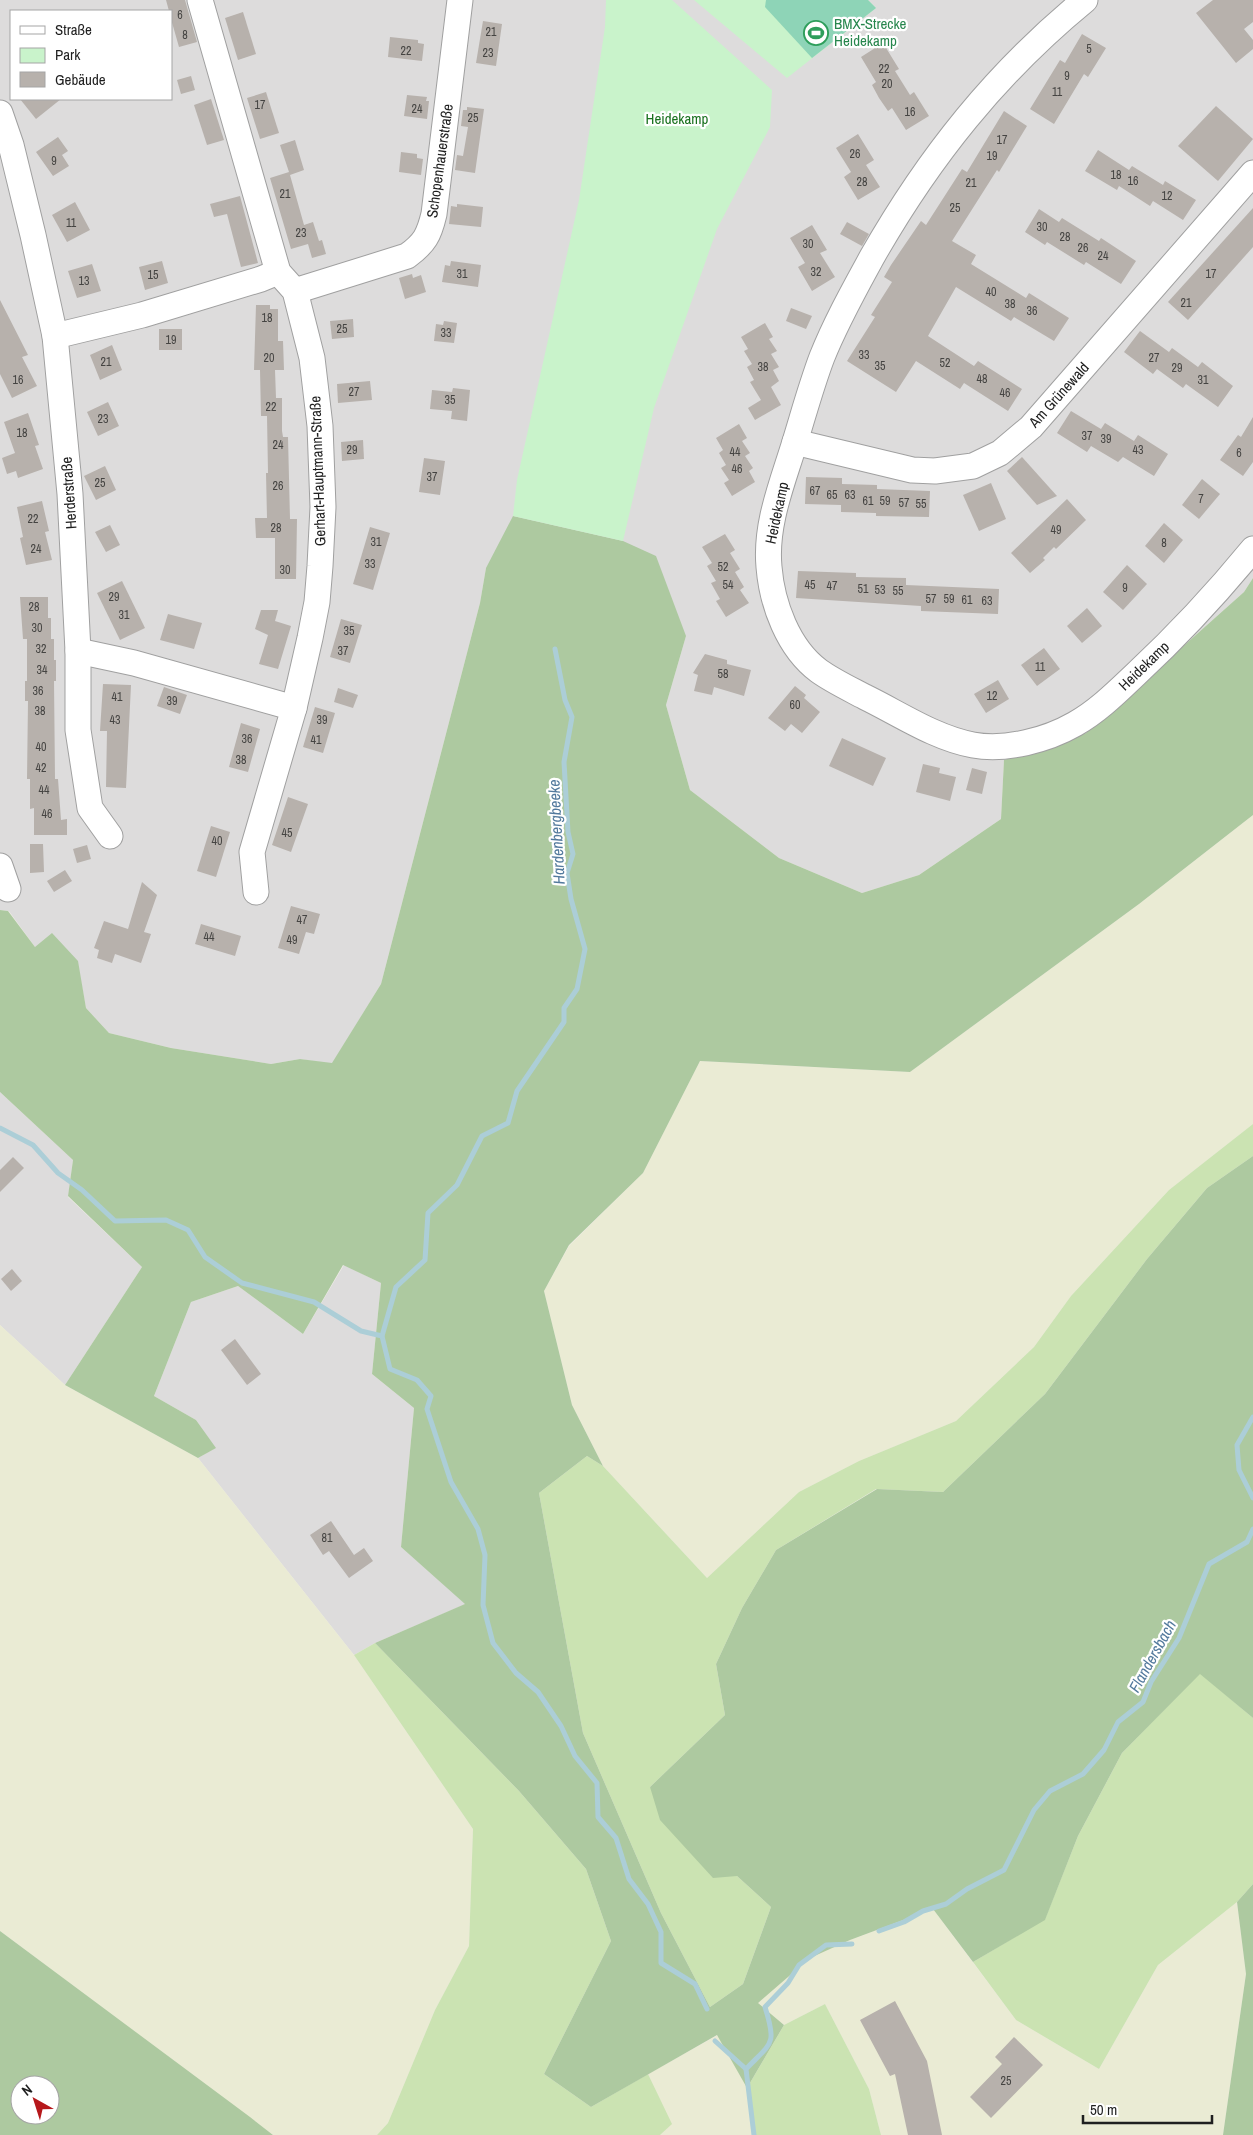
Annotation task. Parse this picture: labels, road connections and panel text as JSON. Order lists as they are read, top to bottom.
{
  "streets": {
    "street": [
      "Schopenhauerstraße",
      "Am Grünewald",
      "Gerhart-Hauptmann-Straße",
      "Herderstraße",
      "Heidekamp"
    ]
  },
  "crossings": [
    ["Schopenhauerstraße", "Gerhart-Hauptmann-Straße"],
    ["Am Grünewald", "Heidekamp"]
  ],
  "water": ["Hardenbergbeeke", "Flandersbach"],
  "parks": ["Heidekamp"],
  "places": {
    "sports": ["BMX-Strecke Heidekamp"]
  },
  "house_numbers": [
    "6",
    "21",
    "8",
    "5",
    "22",
    "23",
    "22",
    "9",
    "20",
    "11",
    "17",
    "24",
    "16",
    "25",
    "17",
    "26",
    "19",
    "9",
    "18",
    "16",
    "28",
    "21",
    "21",
    "12",
    "25",
    "11",
    "30",
    "23",
    "28",
    "30",
    "26",
    "24",
    "32",
    "31",
    "17",
    "15",
    "13",
    "40",
    "21",
    "38",
    "36",
    "18",
    "25",
    "33",
    "19",
    "33",
    "20",
    "27",
    "21",
    "52",
    "35",
    "38",
    "29",
    "48",
    "16",
    "31",
    "27",
    "46",
    "35",
    "22",
    "23",
    "18",
    "37",
    "39",
    "24",
    "29",
    "43",
    "44",
    "6",
    "46",
    "37",
    "25",
    "26",
    "67",
    "65",
    "63",
    "7",
    "61",
    "59",
    "57",
    "55",
    "22",
    "28",
    "49",
    "31",
    "8",
    "24",
    "33",
    "52",
    "30",
    "54",
    "45",
    "47",
    "9",
    "51",
    "53",
    "55",
    "29",
    "57",
    "59",
    "61",
    "63",
    "28",
    "31",
    "30",
    "35",
    "32",
    "37",
    "11",
    "34",
    "58",
    "36",
    "12",
    "41",
    "39",
    "60",
    "38",
    "43",
    "39",
    "36",
    "41",
    "40",
    "38",
    "42",
    "44",
    "46",
    "45",
    "40",
    "47",
    "44",
    "49",
    "81",
    "25"
  ],
  "legend": ["Straße", "Park", "Gebäude"],
  "scale_bar": "50 m",
  "north": "top left"
}
